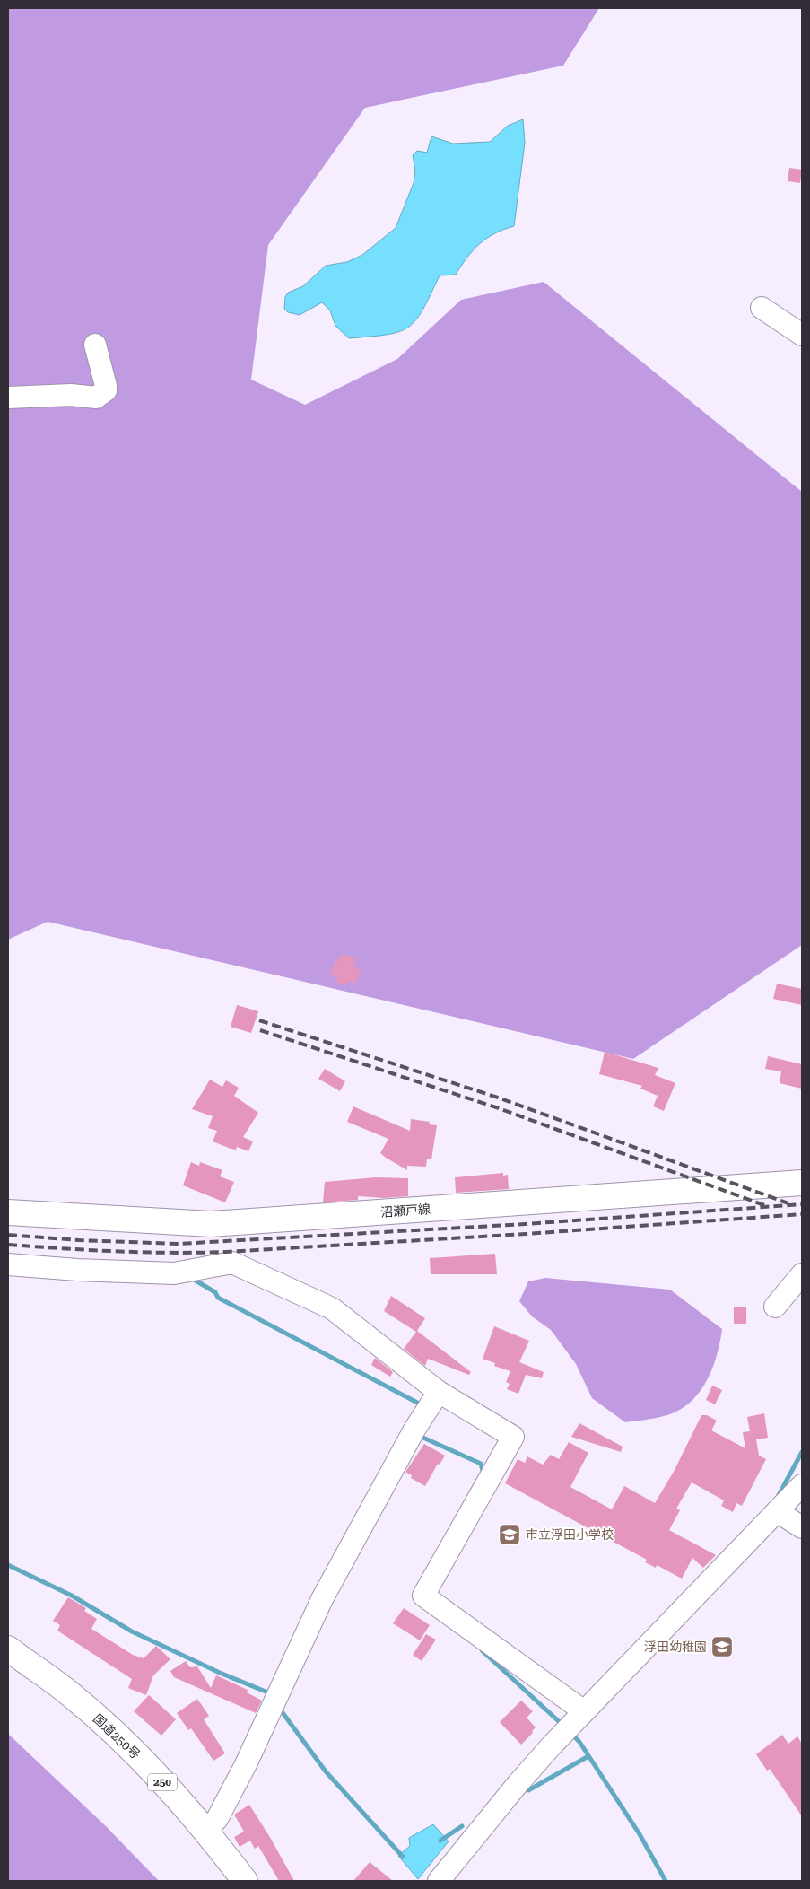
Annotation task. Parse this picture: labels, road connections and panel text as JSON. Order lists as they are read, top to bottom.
{
  "streets": {
    "main road": ["沼瀬戸線", "国道250号", "250"]
  },
  "places": {
    "school or university": ["市立浮田小学校", "浮田幼稚園"]
  }
}
